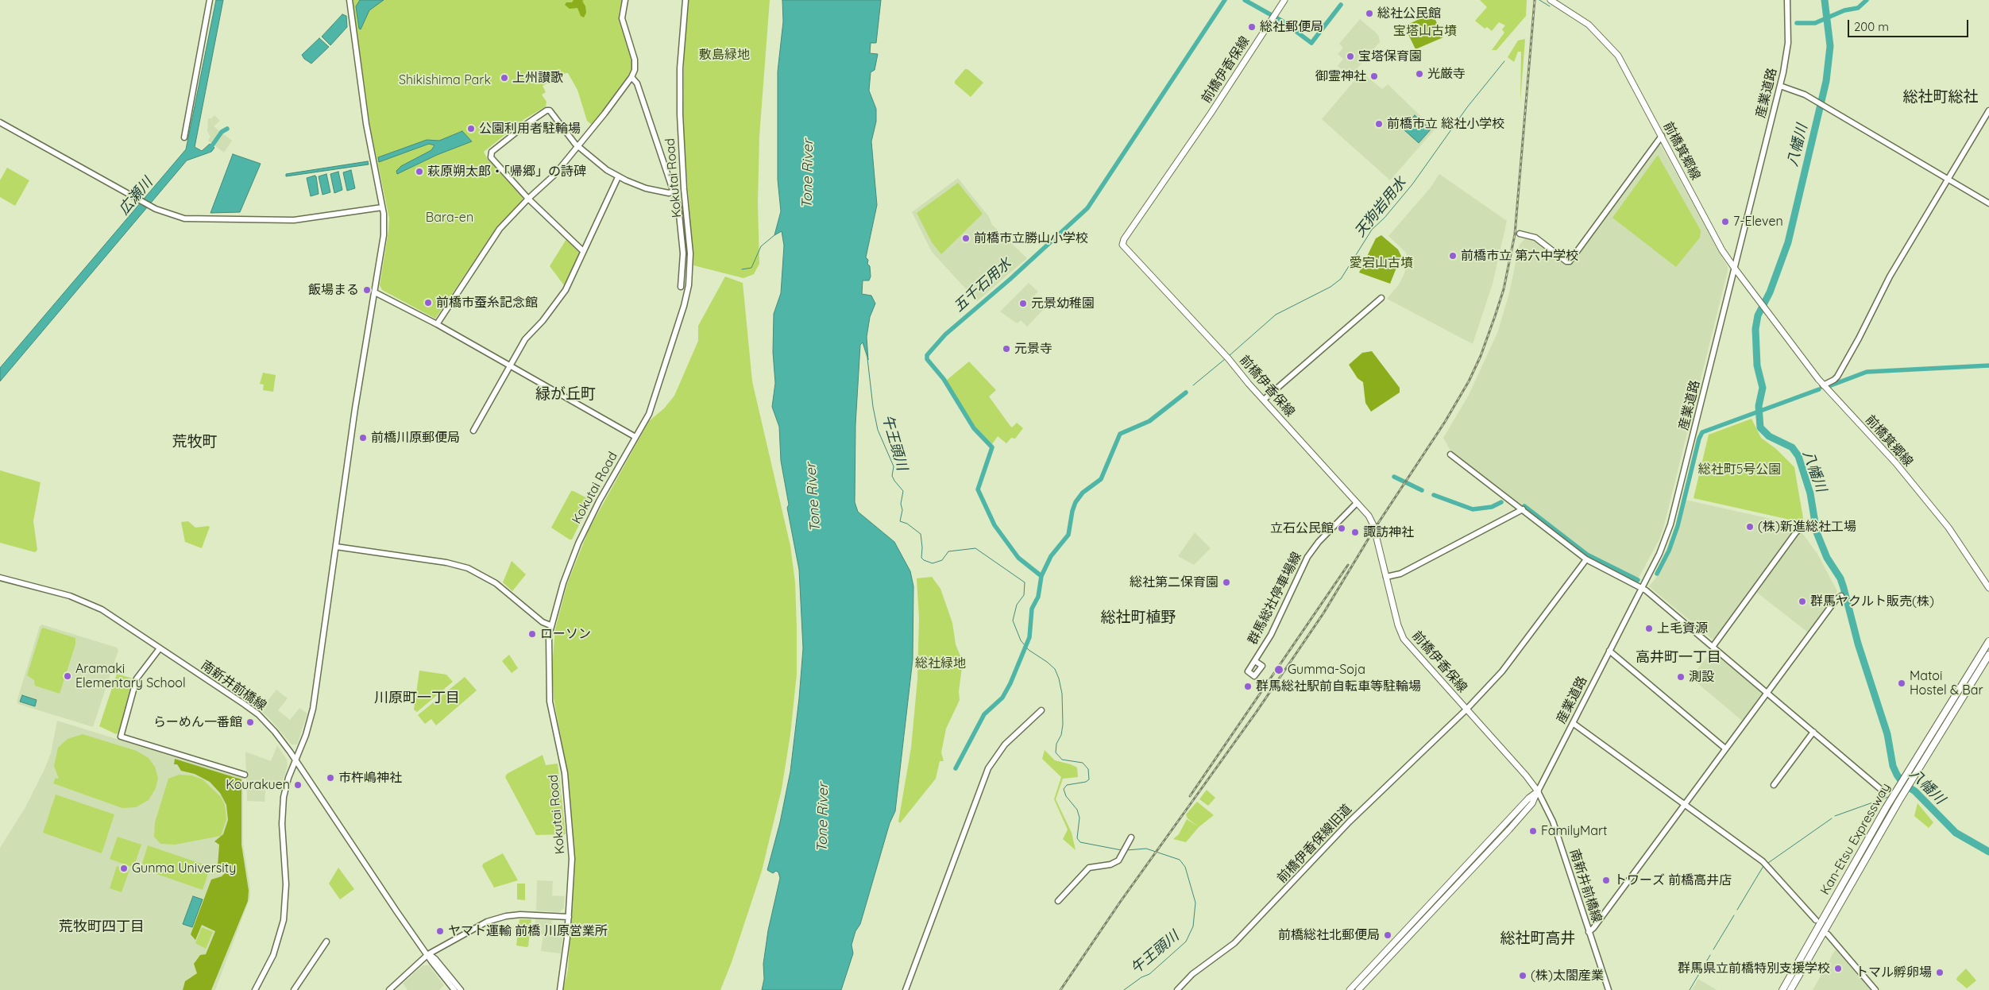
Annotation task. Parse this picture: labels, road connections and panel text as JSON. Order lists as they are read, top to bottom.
{
  "streets": {
    "highway": ["Kan-Etsu Expressway"],
    "main road": ["前橋伊香保線", "前橋箕郷線"],
    "street": [
      "産業道路",
      "Kokutai Road",
      "群馬総社停車場線",
      "南新井前橋線",
      "前橋伊香保線旧道"
    ]
  },
  "crossings": [
    ["前橋伊香保線", "産業道路"],
    ["前橋伊香保線", "群馬総社停車場線"],
    ["前橋伊香保線", "南新井前橋線"],
    ["前橋伊香保線", "前橋伊香保線旧道"],
    ["産業道路", "前橋箕郷線"],
    ["産業道路", "南新井前橋線"]
  ],
  "districts": [
    "総社町総社",
    "緑が丘町",
    "荒牧町",
    "総社町植野",
    "高井町一丁目",
    "川原町一丁目",
    "荒牧町四丁目",
    "総社町高井"
  ],
  "water": [
    "八幡川",
    "Tone River",
    "広瀬川",
    "天狗岩用水",
    "五千石用水",
    "午王頭川"
  ],
  "parks": [
    "宝塔山古墳",
    "敷島緑地",
    "Shikishima Park",
    "Bara-en",
    "愛宕山古墳",
    "総社町5号公園",
    "総社緑地"
  ],
  "places": [
    "総社公民館",
    "総社郵便局",
    "宝塔保育園",
    "光厳寺",
    "御霊神社",
    "上州讃歌",
    "前橋市立 総社小学校",
    "公園利用者駐輪場",
    "萩原朔太郎・「帰郷」の詩碑",
    "7-Eleven",
    "前橋市立勝山小学校",
    "前橋市立 第六中学校",
    "飯場まる",
    "前橋市蚕糸記念館",
    "元景幼稚園",
    "元景寺",
    "前橋川原郵便局",
    "(株)新進総社工場",
    "立石公民館",
    "諏訪神社",
    "総社第二保育園",
    "群馬ヤクルト販売(株)",
    "上毛資源",
    "ローソン",
    "Gumma-Soja",
    "Aramaki Elementary School",
    "測設",
    "Matoi Hostel & Bar",
    "群馬総社駅前自転車等駐輪場",
    "らーめん一番館",
    "市杵嶋神社",
    "Kourakuen",
    "FamilyMart",
    "Gunma University",
    "トワーズ 前橋高井店",
    "ヤマト運輸 前橋 川原営業所",
    "前橋総社北郵便局",
    "群馬県立前橋特別支援学校",
    "トマル孵卵場",
    "(株)太閤産業"
  ],
  "scale_bar": "200 m"
}
